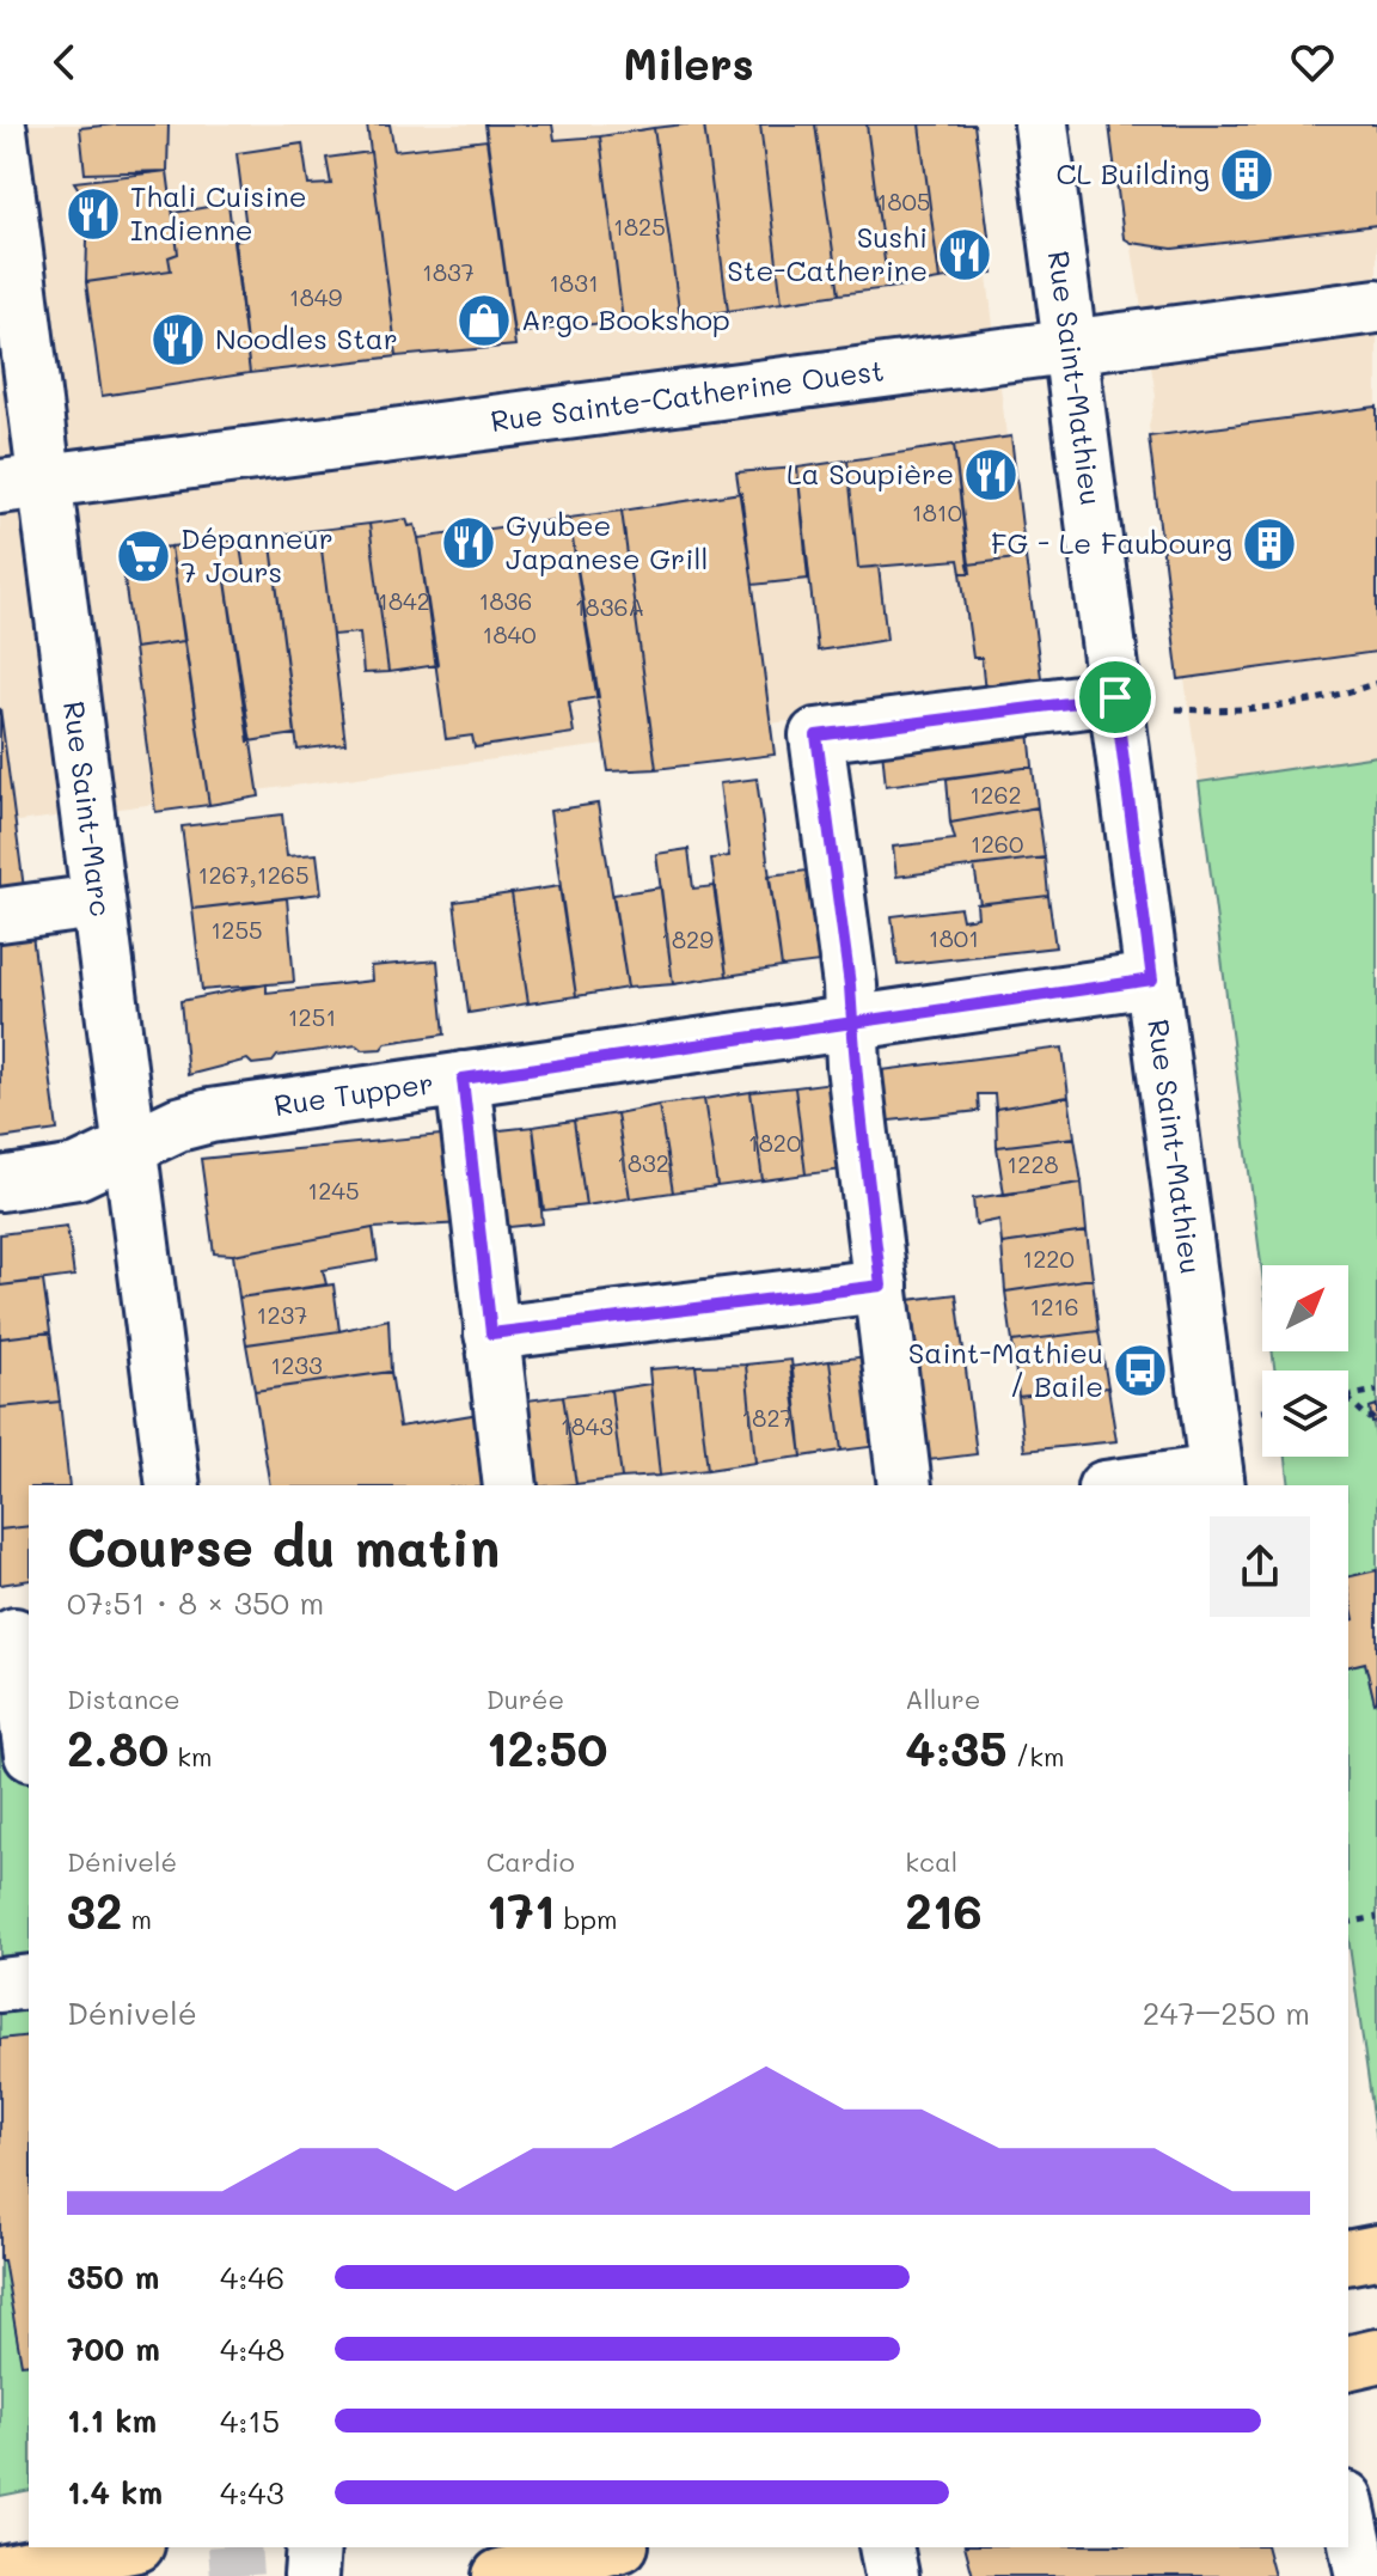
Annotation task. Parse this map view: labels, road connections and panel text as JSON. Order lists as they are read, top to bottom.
{
  "streets": {
    "street": [
      "Rue Saint-Mathieu",
      "Rue Sainte-Catherine Ouest",
      "Rue Saint-Marc",
      "Rue Tupper"
    ]
  },
  "crossings": [
    ["Rue Saint-Mathieu", "Rue Sainte-Catherine Ouest"],
    ["Rue Saint-Mathieu", "Rue Tupper"],
    ["Rue Sainte-Catherine Ouest", "Rue Saint-Marc"],
    ["Rue Saint-Marc", "Rue Tupper"]
  ],
  "places": {
    "building": ["CL Building", "FG - Le Faubourg"],
    "restaurant": [
      "Thali Cuisine Indienne",
      "Sushi Ste-Catherine",
      "Noodles Star",
      "La Soupière",
      "Gyubee Japanese Grill"
    ],
    "shop": ["Argo Bookshop"],
    "supermarket": ["Dépanneur 7 Jours"],
    "bus stop": ["Saint-Mathieu / Baile"]
  },
  "house_numbers": [
    "1805",
    "1825",
    "1837",
    "1831",
    "1849",
    "1810",
    "1842",
    "1836",
    "1836A",
    "1840",
    "1262",
    "1260",
    "1267,1265",
    "1255",
    "1801",
    "1829",
    "1251",
    "1820",
    "1832",
    "1228",
    "1245",
    "1220",
    "1216",
    "1237",
    "1233",
    "1827",
    "1843"
  ],
  "north": "top right",
  "page": {
    "header": "Milers",
    "heading": ["Course du matin", "07:51 · 8 × 350 m"],
    "stats": [
      ["Distance", "2.80 km"],
      ["Durée", "12:50"],
      ["Allure", "4:35 /km"],
      ["Dénivelé", "32 m"],
      ["Cardio", "171 bpm"],
      ["kcal", "216"]
    ],
    "chart": ["Dénivelé", "247–250 m"],
    "list": [
      {
        "name": "350 m",
        "note": "4:46"
      },
      {
        "name": "700 m",
        "note": "4:48"
      },
      {
        "name": "1.1 km",
        "note": "4:15"
      },
      {
        "name": "1.4 km",
        "note": "4:43"
      }
    ]
  }
}
